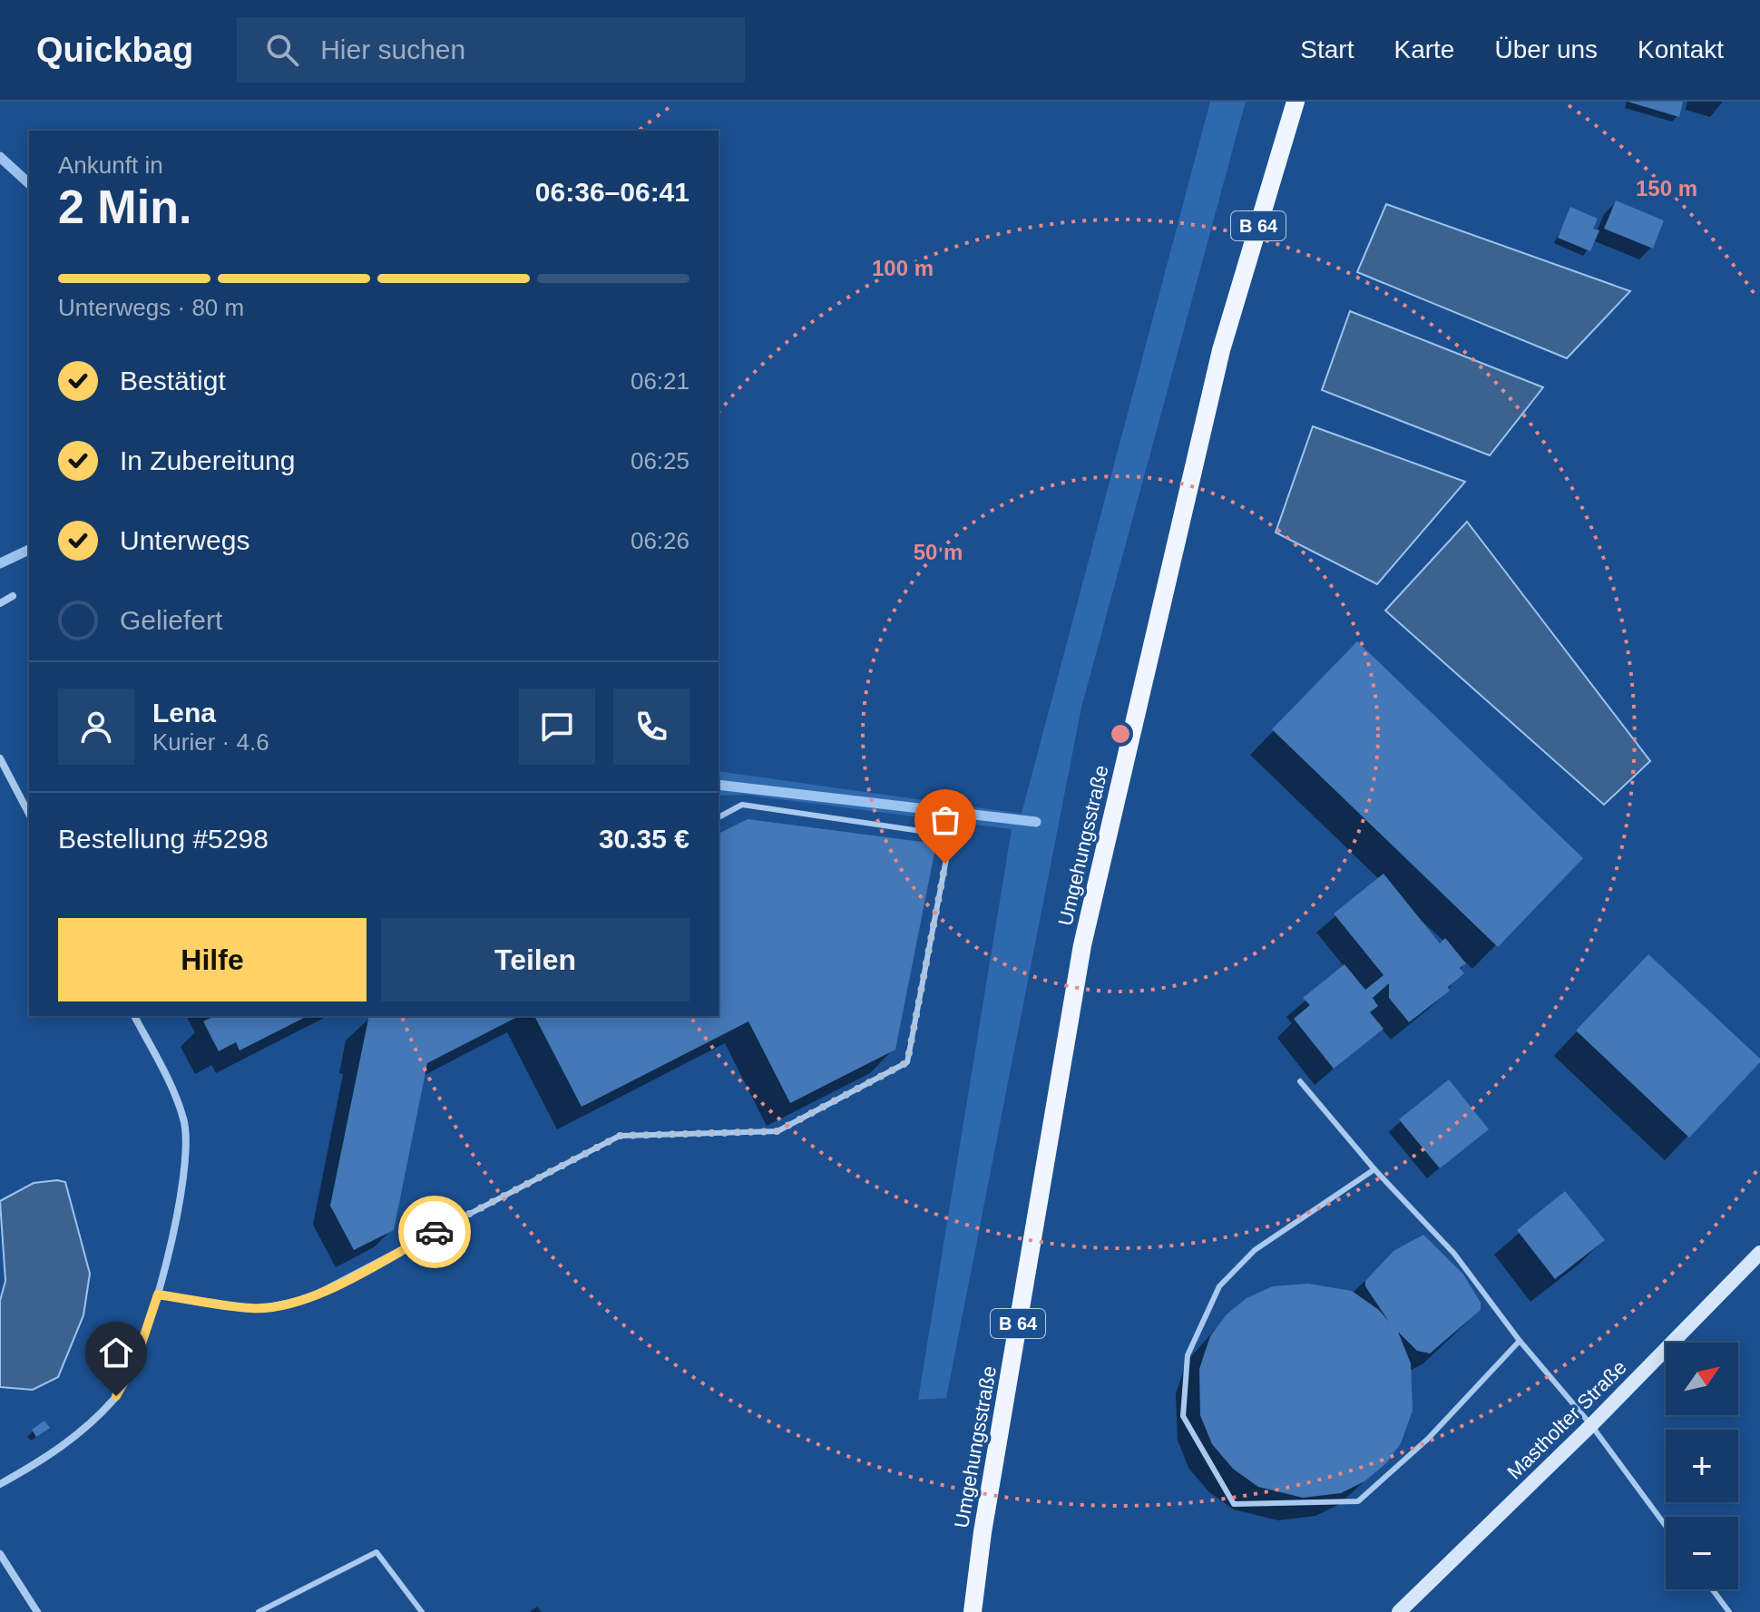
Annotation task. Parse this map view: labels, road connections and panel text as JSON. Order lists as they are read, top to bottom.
{
  "streets": {
    "main road": ["B 64", "Umgehungsstraße"],
    "street": ["Mastholter Straße"]
  },
  "north": "top right",
  "page": {
    "header": "Quickbag",
    "search": "Hier suchen",
    "nav": [
      "Start",
      "Karte",
      "Über uns",
      "Kontakt"
    ],
    "heading": ["2 Min.", "Ankunft in", "06:36–06:41"],
    "panel": [
      "Lena",
      "Kurier · 4.6",
      "Bestellung #5298",
      "30.35 €"
    ],
    "bar": "Unterwegs · 80 m",
    "list": [
      ["Bestätigt", "06:21"],
      ["In Zubereitung", "06:25"],
      ["Unterwegs", "06:26"],
      "Geliefert"
    ],
    "buttons": ["Hilfe", "Teilen"],
    "map_buttons": ["+", "−"]
  },
  "rings": ["150 m", "100 m", "50 m"]
}
